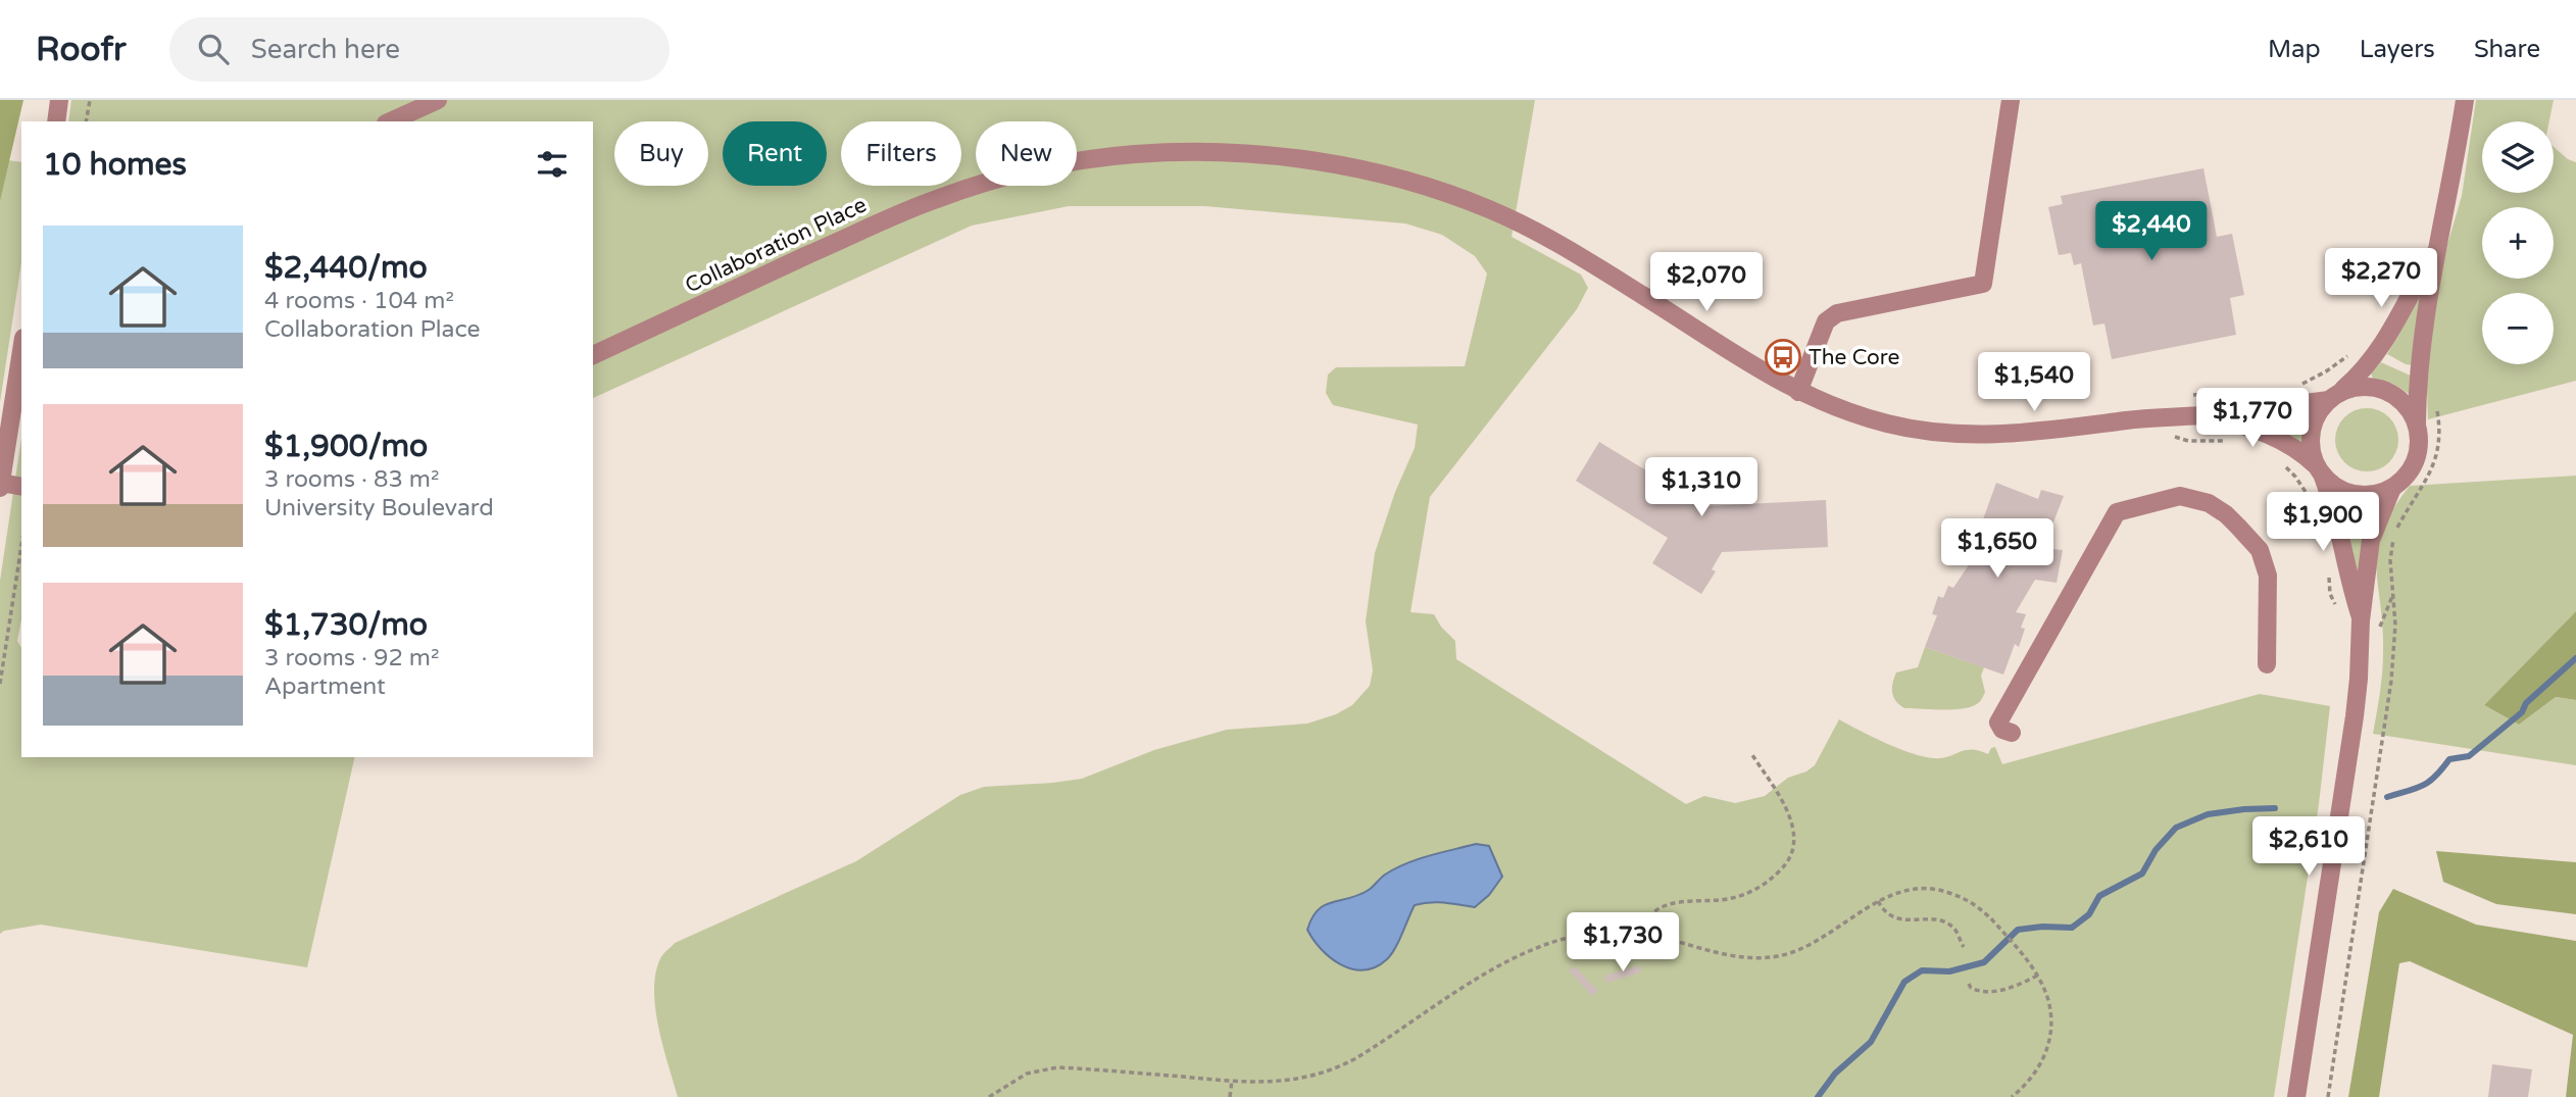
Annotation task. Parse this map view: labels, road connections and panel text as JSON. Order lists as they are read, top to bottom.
{
  "streets": {
    "street": ["Collaboration Place"]
  },
  "places": {
    "bus stop": ["The Core"]
  },
  "page": {
    "header": "Roofr",
    "search": "Search here",
    "nav": ["Map", "Layers", "Share"],
    "map_buttons": ["+", "−"],
    "chip": [
      "Buy",
      "Rent",
      "Filters",
      "New"
    ],
    "heading": "10 homes",
    "price": [
      "$2,440",
      "$2,270",
      "$2,070",
      "$1,540",
      "$1,770",
      "$1,310",
      "$1,900",
      "$1,650",
      "$2,610",
      "$1,730"
    ],
    "list": [
      {
        "name": "$2,440/mo",
        "note": "4 rooms · 104 m² · Collaboration Place"
      },
      {
        "name": "$1,900/mo",
        "note": "3 rooms · 83 m² · University Boulevard"
      },
      {
        "name": "$1,730/mo",
        "note": "3 rooms · 92 m² · Apartment"
      }
    ]
  }
}
